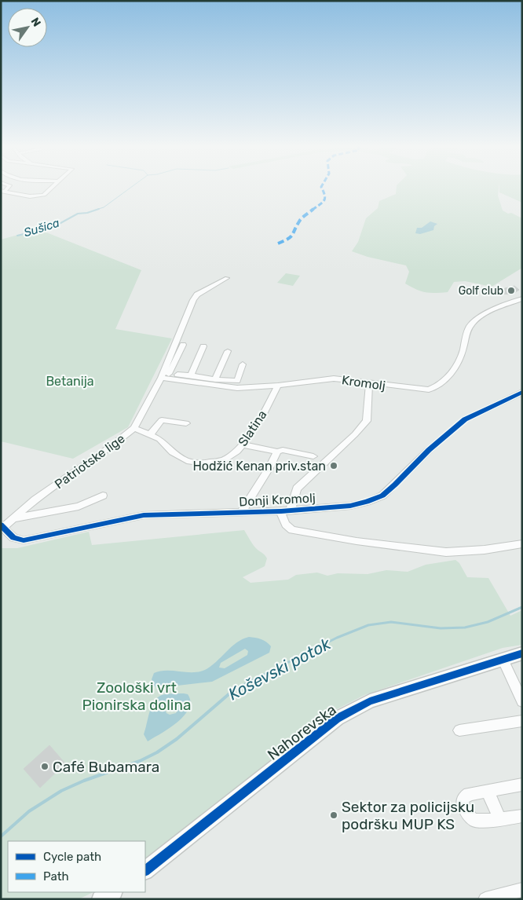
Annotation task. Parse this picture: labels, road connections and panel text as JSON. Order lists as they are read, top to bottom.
{
  "streets": {
    "street": [
      "Kromolj",
      "Slatina",
      "Patriotske lige",
      "Donji Kromolj",
      "Nahorevska"
    ]
  },
  "crossings": [
    ["Kromolj", "Slatina"],
    ["Kromolj", "Patriotske lige"],
    ["Slatina", "Patriotske lige"],
    ["Patriotske lige", "Donji Kromolj"]
  ],
  "water": ["Sušica", "Koševski potok"],
  "parks": ["Betanija", "Zoološki vrt Pionirska dolina"],
  "places": [
    "Golf club",
    "Hodžić Kenan priv.stan",
    "Café Bubamara",
    "Sektor za policijsku podršku MUP KS"
  ],
  "legend": ["Cycle path", "Path"],
  "north": "top right"
}
